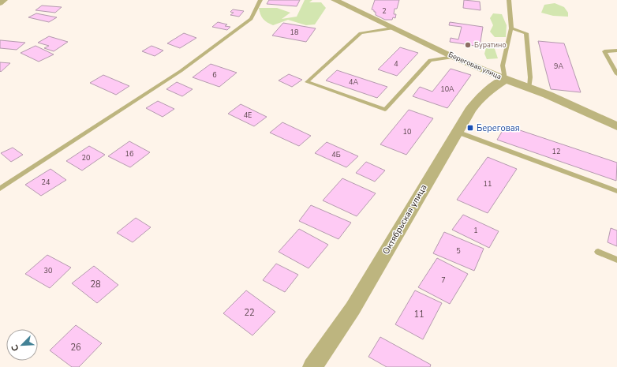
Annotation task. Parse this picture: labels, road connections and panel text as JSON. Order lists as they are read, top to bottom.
{
  "streets": {
    "street": ["Береговая улица", "Октябрьская улица"]
  },
  "crossings": [
    ["Береговая улица", "Октябрьская улица"]
  ],
  "places": {
    "other": ["Буратино"],
    "transit": ["Береговая"]
  },
  "house_numbers": [
    "2",
    "18",
    "4",
    "9А",
    "6",
    "4А",
    "10А",
    "4Е",
    "10",
    "12",
    "16",
    "4Б",
    "20",
    "24",
    "11",
    "1",
    "5",
    "30",
    "7",
    "28",
    "22",
    "11",
    "26"
  ],
  "north": "bottom left"
}
